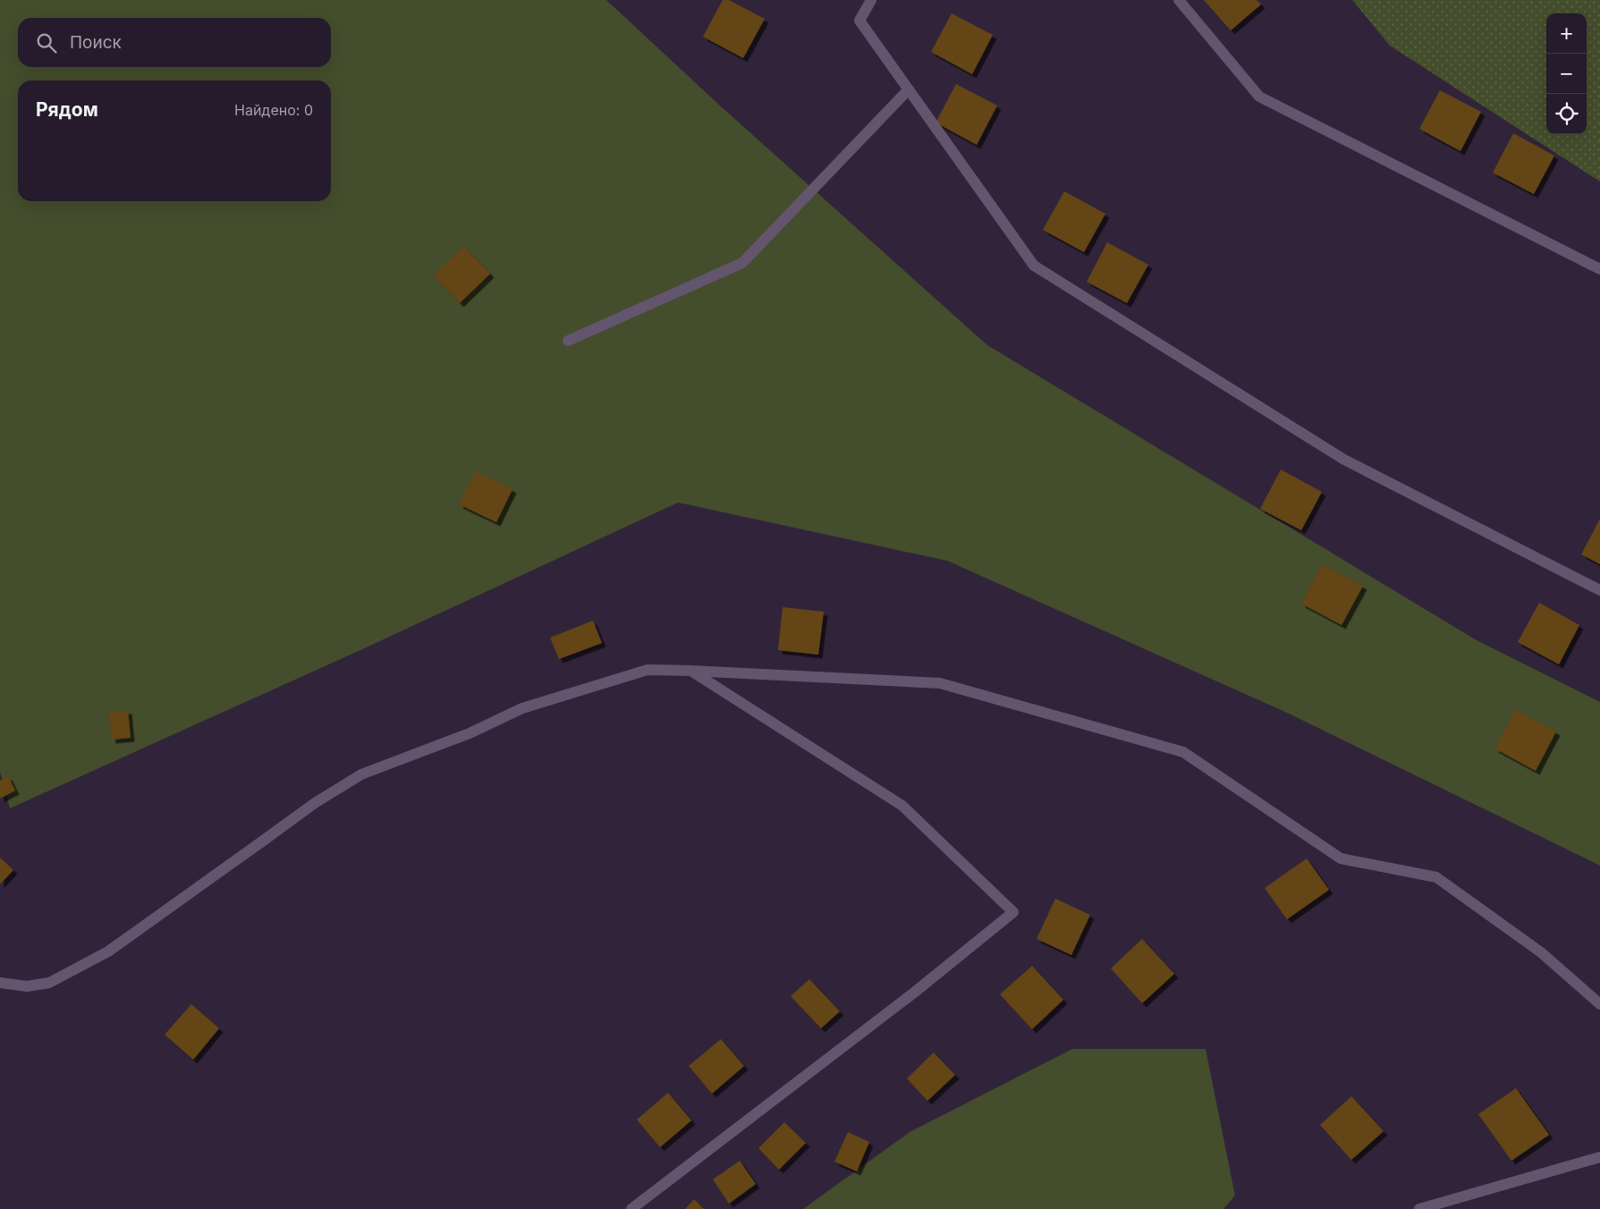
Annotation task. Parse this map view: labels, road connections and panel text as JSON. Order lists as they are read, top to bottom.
{
  "page": {
    "map_buttons": ["+", "−"],
    "search": "Поиск",
    "heading": ["Рядом", "Найдено: 0"]
  }
}
